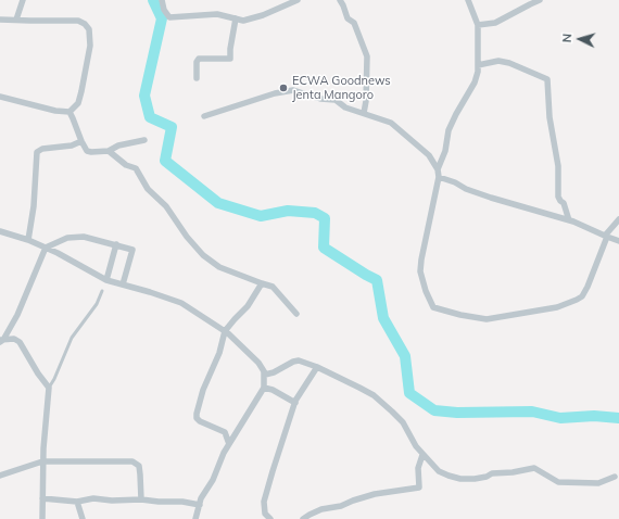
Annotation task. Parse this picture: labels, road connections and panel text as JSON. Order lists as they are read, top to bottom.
{
  "places": ["ECWA Goodnews Jenta Mangoro"],
  "north": "left"
}
